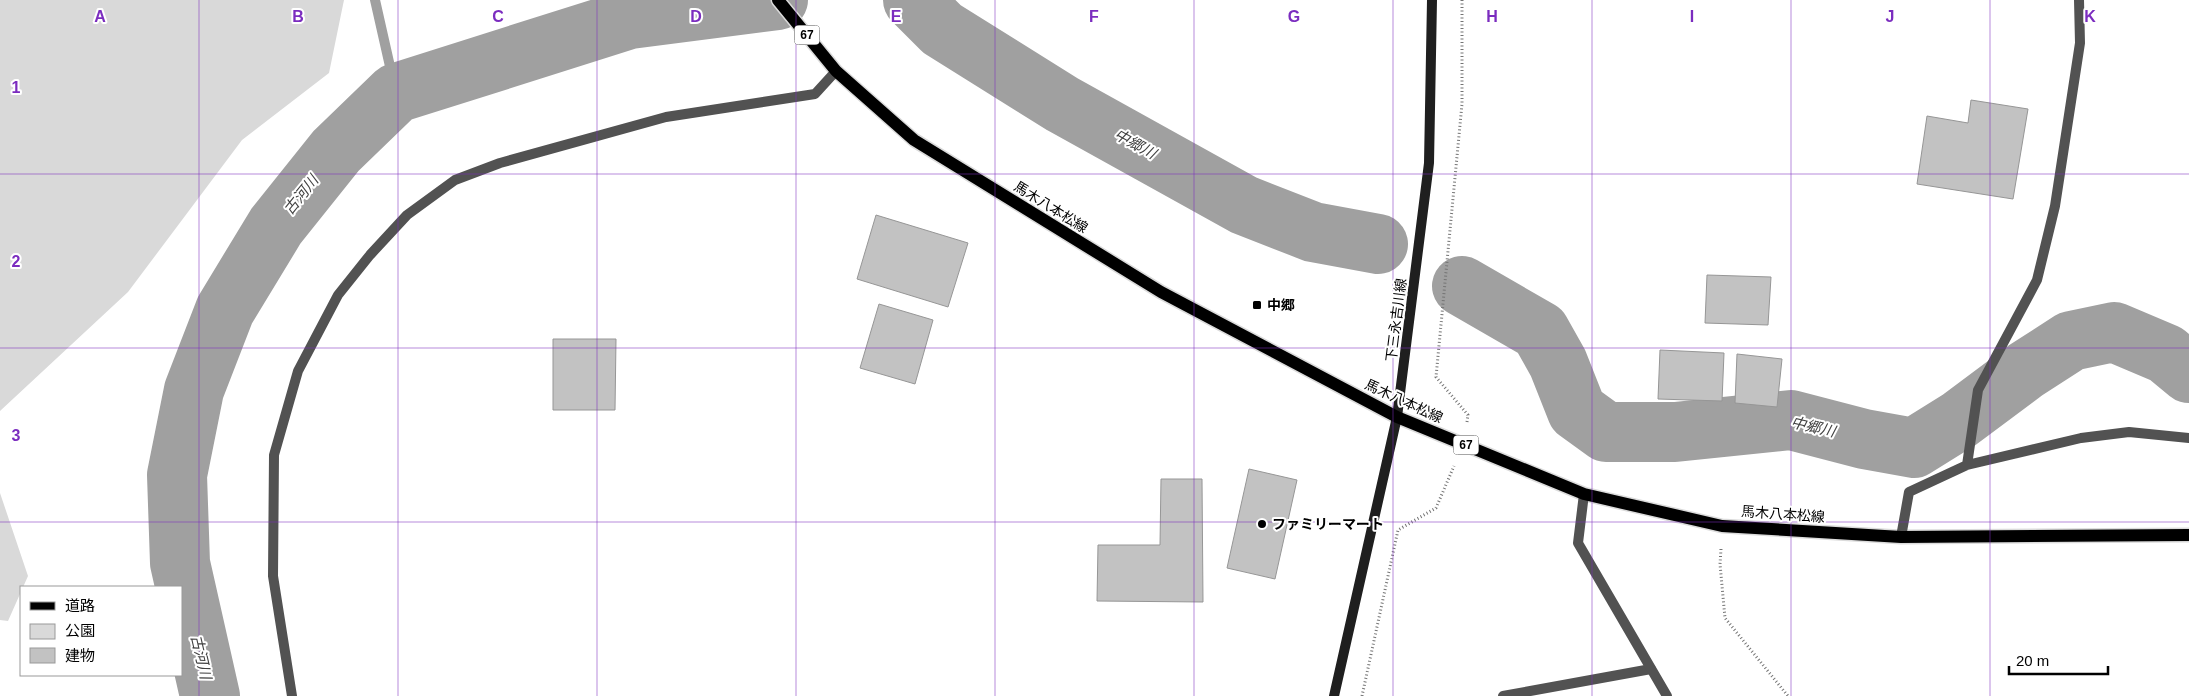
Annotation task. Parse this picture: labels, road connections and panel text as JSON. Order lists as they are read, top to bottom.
{
  "streets": {
    "main road": ["67", "馬木八本松線", "下三永吉川線"]
  },
  "crossings": [
    ["馬木八本松線", "下三永吉川線"]
  ],
  "water": ["中郷川", "古河川"],
  "places": {
    "transit": ["中郷"],
    "other": ["ファミリーマート"]
  },
  "legend": ["道路", "公園", "建物"],
  "scale_bar": "20 m",
  "grid": {
    "columns": [
      "A",
      "B",
      "C",
      "D",
      "E",
      "F",
      "G",
      "H",
      "I",
      "J",
      "K"
    ],
    "rows": ["1", "2", "3"]
  }
}
